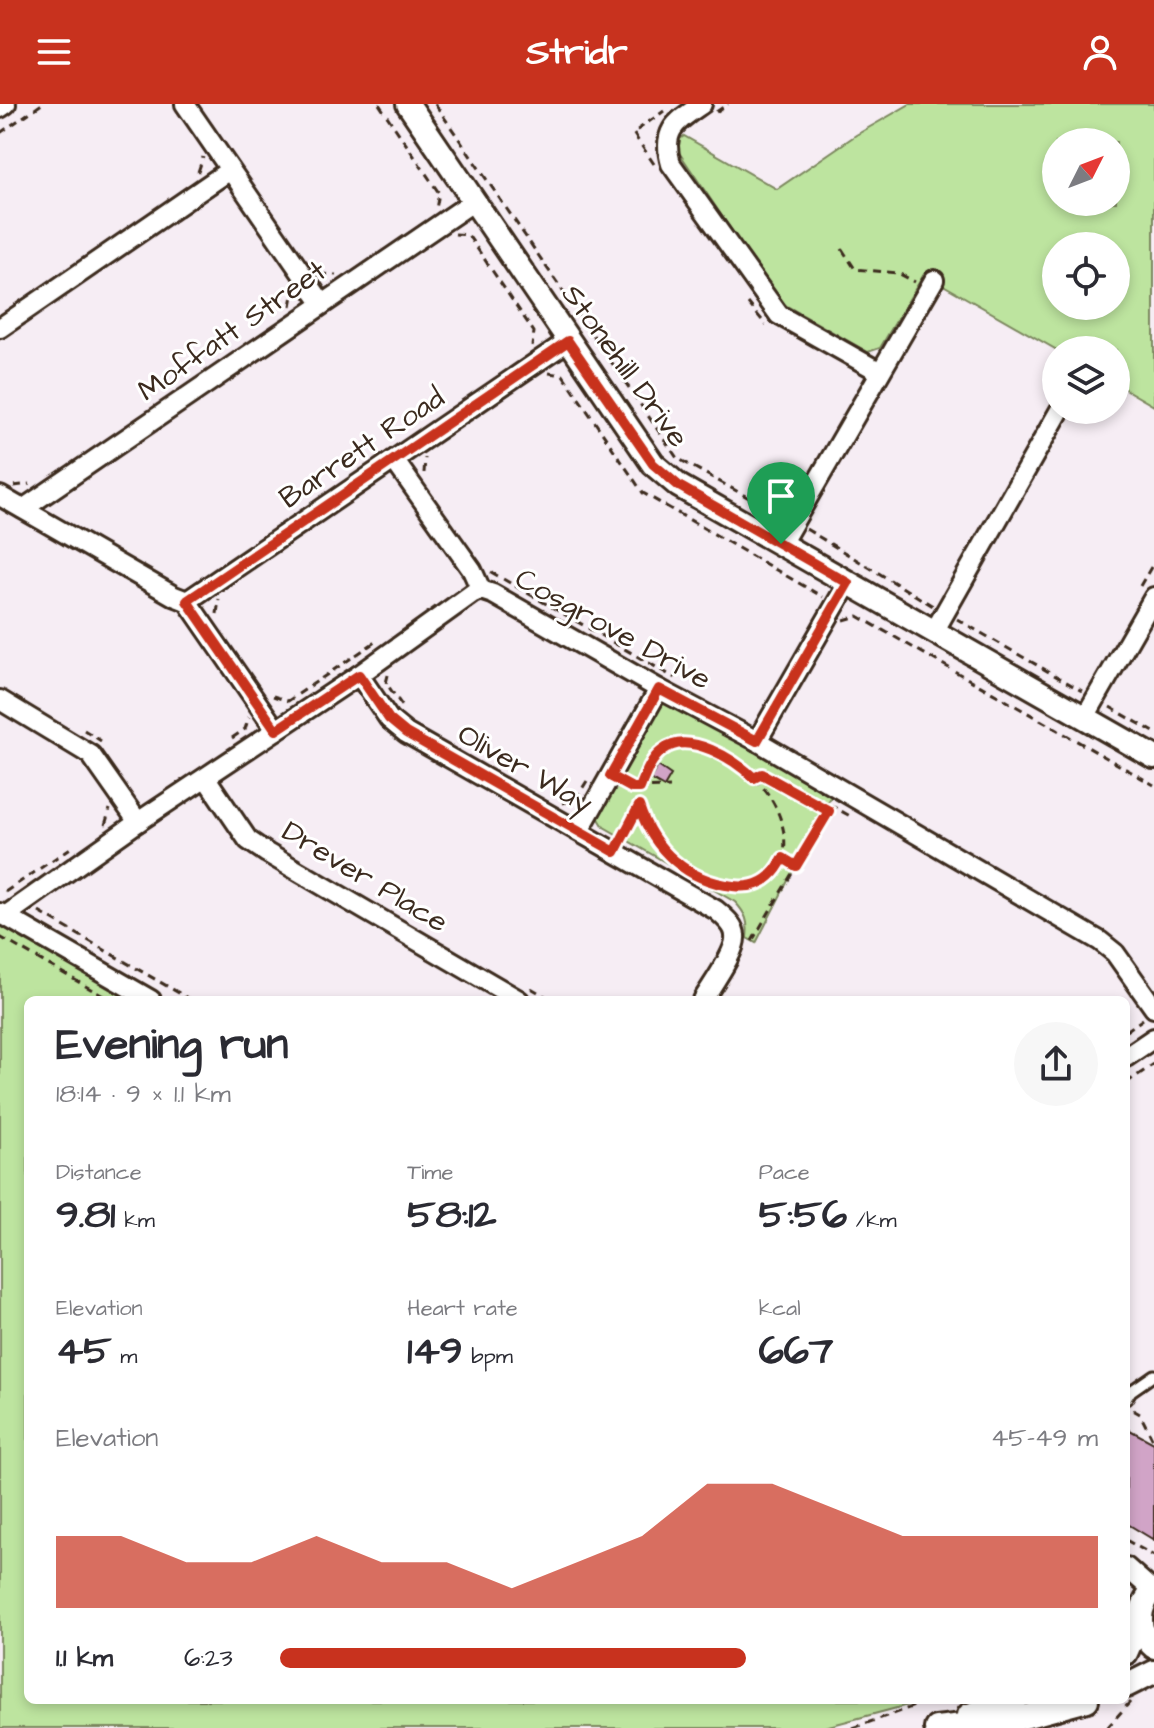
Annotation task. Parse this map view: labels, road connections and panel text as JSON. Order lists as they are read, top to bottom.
{
  "streets": {
    "street": [
      "Moffatt Street",
      "Stonehill Drive",
      "Barrett Road",
      "Cosgrove Drive",
      "Oliver Way",
      "Drever Place"
    ]
  },
  "crossings": [
    ["Moffatt Street", "Stonehill Drive"],
    ["Stonehill Drive", "Barrett Road"],
    ["Cosgrove Drive", "Oliver Way"],
    ["Cosgrove Drive", "Drever Place"]
  ],
  "north": "top right",
  "page": {
    "header": "Stridr",
    "heading": ["Evening run", "18:14 · 9 × 1.1 km"],
    "stats": [
      ["Distance", "9.81 km"],
      ["Time", "58:12"],
      ["Pace", "5:56 /km"],
      ["Elevation", "45 m"],
      ["Heart rate", "149 bpm"],
      ["kcal", "667"]
    ],
    "chart": ["Elevation", "45–49 m"],
    "list": [
      {
        "name": "1.1 km",
        "note": "6:23"
      }
    ]
  }
}
